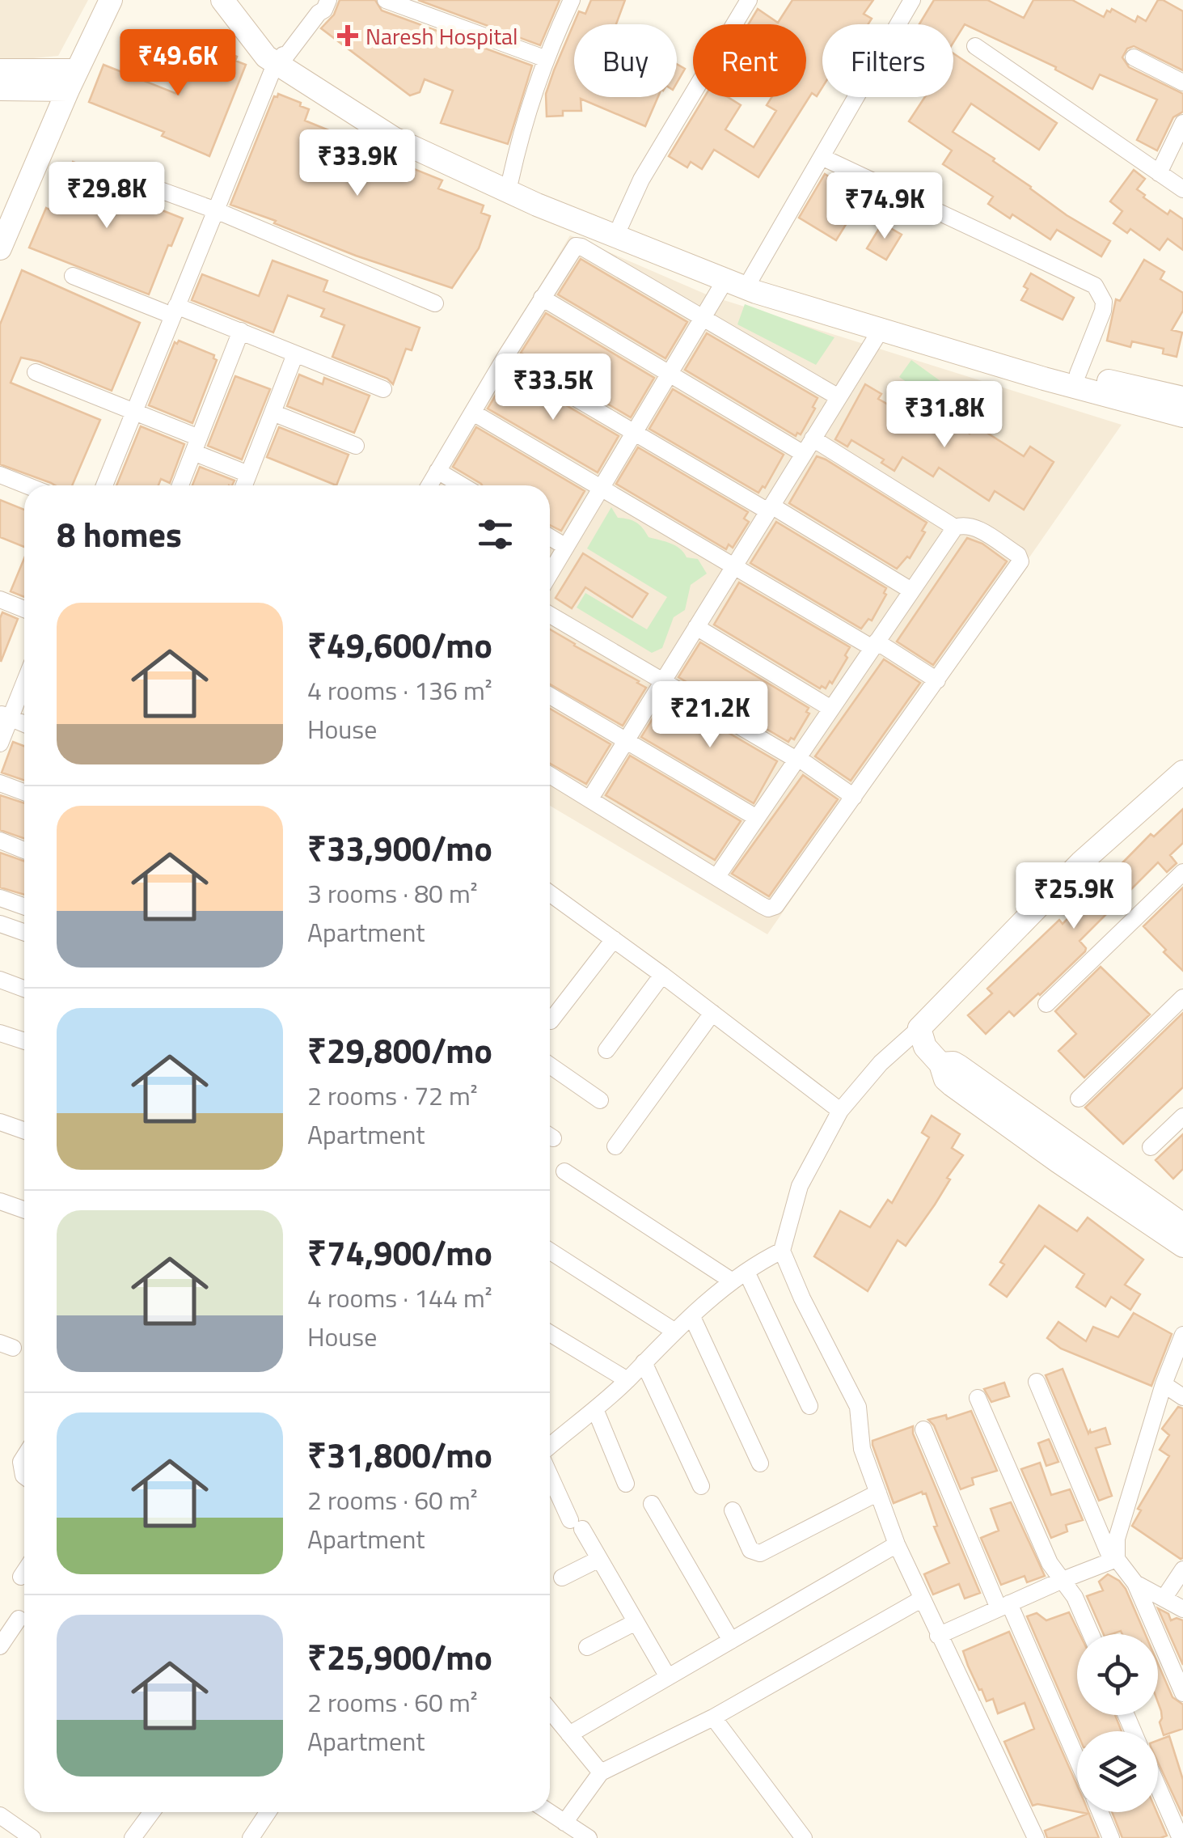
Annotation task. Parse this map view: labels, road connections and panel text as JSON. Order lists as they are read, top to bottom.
{
  "places": {
    "health": ["Naresh Hospital"]
  },
  "page": {
    "chip": ["Buy", "Rent", "Filters"],
    "price": [
      "₹49.6K",
      "₹33.9K",
      "₹29.8K",
      "₹74.9K",
      "₹33.5K",
      "₹31.8K",
      "₹21.2K",
      "₹25.9K"
    ],
    "heading": "8 homes",
    "list": [
      {
        "name": "₹49,600/mo",
        "note": "4 rooms · 136 m² · House"
      },
      {
        "name": "₹33,900/mo",
        "note": "3 rooms · 80 m² · Apartment"
      },
      {
        "name": "₹29,800/mo",
        "note": "2 rooms · 72 m² · Apartment"
      },
      {
        "name": "₹74,900/mo",
        "note": "4 rooms · 144 m² · House"
      },
      {
        "name": "₹31,800/mo",
        "note": "2 rooms · 60 m² · Apartment"
      },
      {
        "name": "₹25,900/mo",
        "note": "2 rooms · 60 m² · Apartment"
      }
    ]
  }
}
